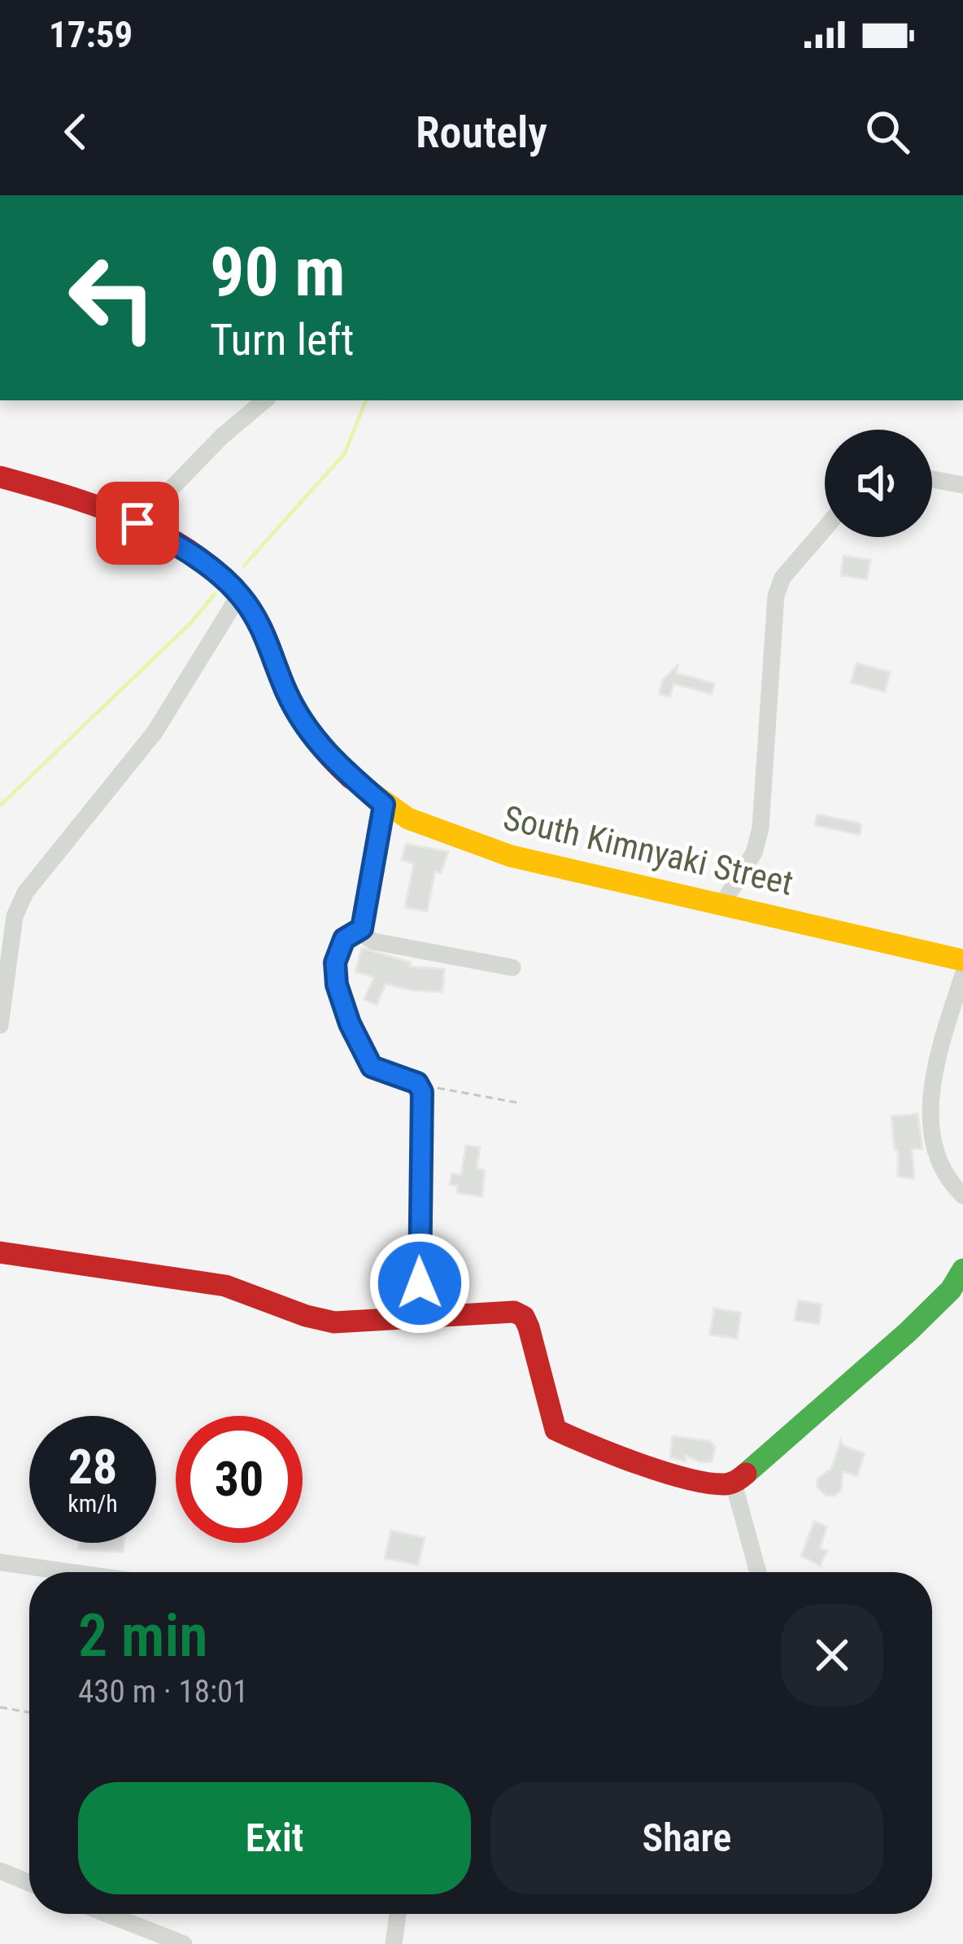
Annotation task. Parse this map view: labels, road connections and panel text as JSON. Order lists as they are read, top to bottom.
{
  "streets": {
    "street": ["South Kimnyaki Street"]
  },
  "page": {
    "status": "17:59",
    "header": "Routely",
    "turn": ["90 m", "Turn left"],
    "speed": "28 km/h",
    "limit": "30",
    "heading": ["2 min", "430 m · 18:01"],
    "buttons": ["Exit", "Share"]
  }
}
